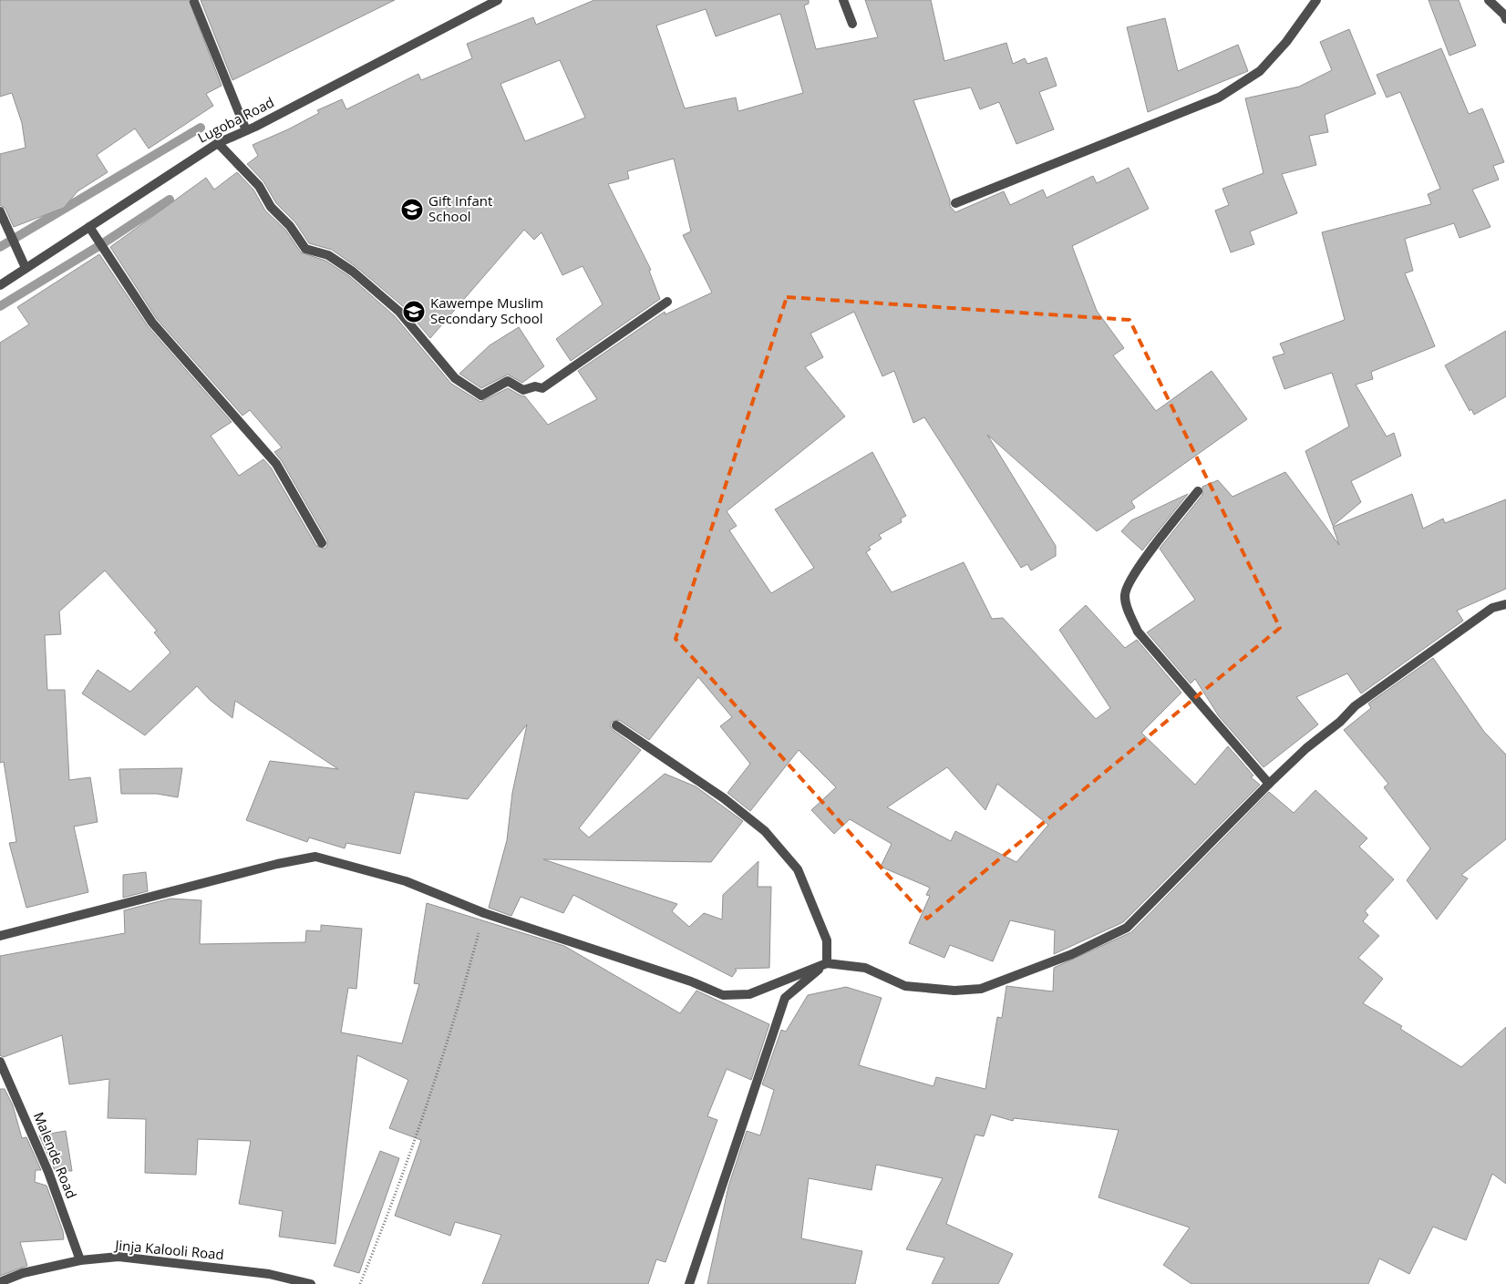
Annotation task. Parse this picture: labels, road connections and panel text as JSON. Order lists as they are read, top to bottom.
{
  "streets": {
    "street": ["Lugoba Road", "Malende Road", "Jinja Kalooli Road"]
  },
  "crossings": [
    ["Malende Road", "Jinja Kalooli Road"]
  ],
  "places": {
    "school or university": ["Gift Infant School", "Kawempe Muslim Secondary School"]
  }
}
